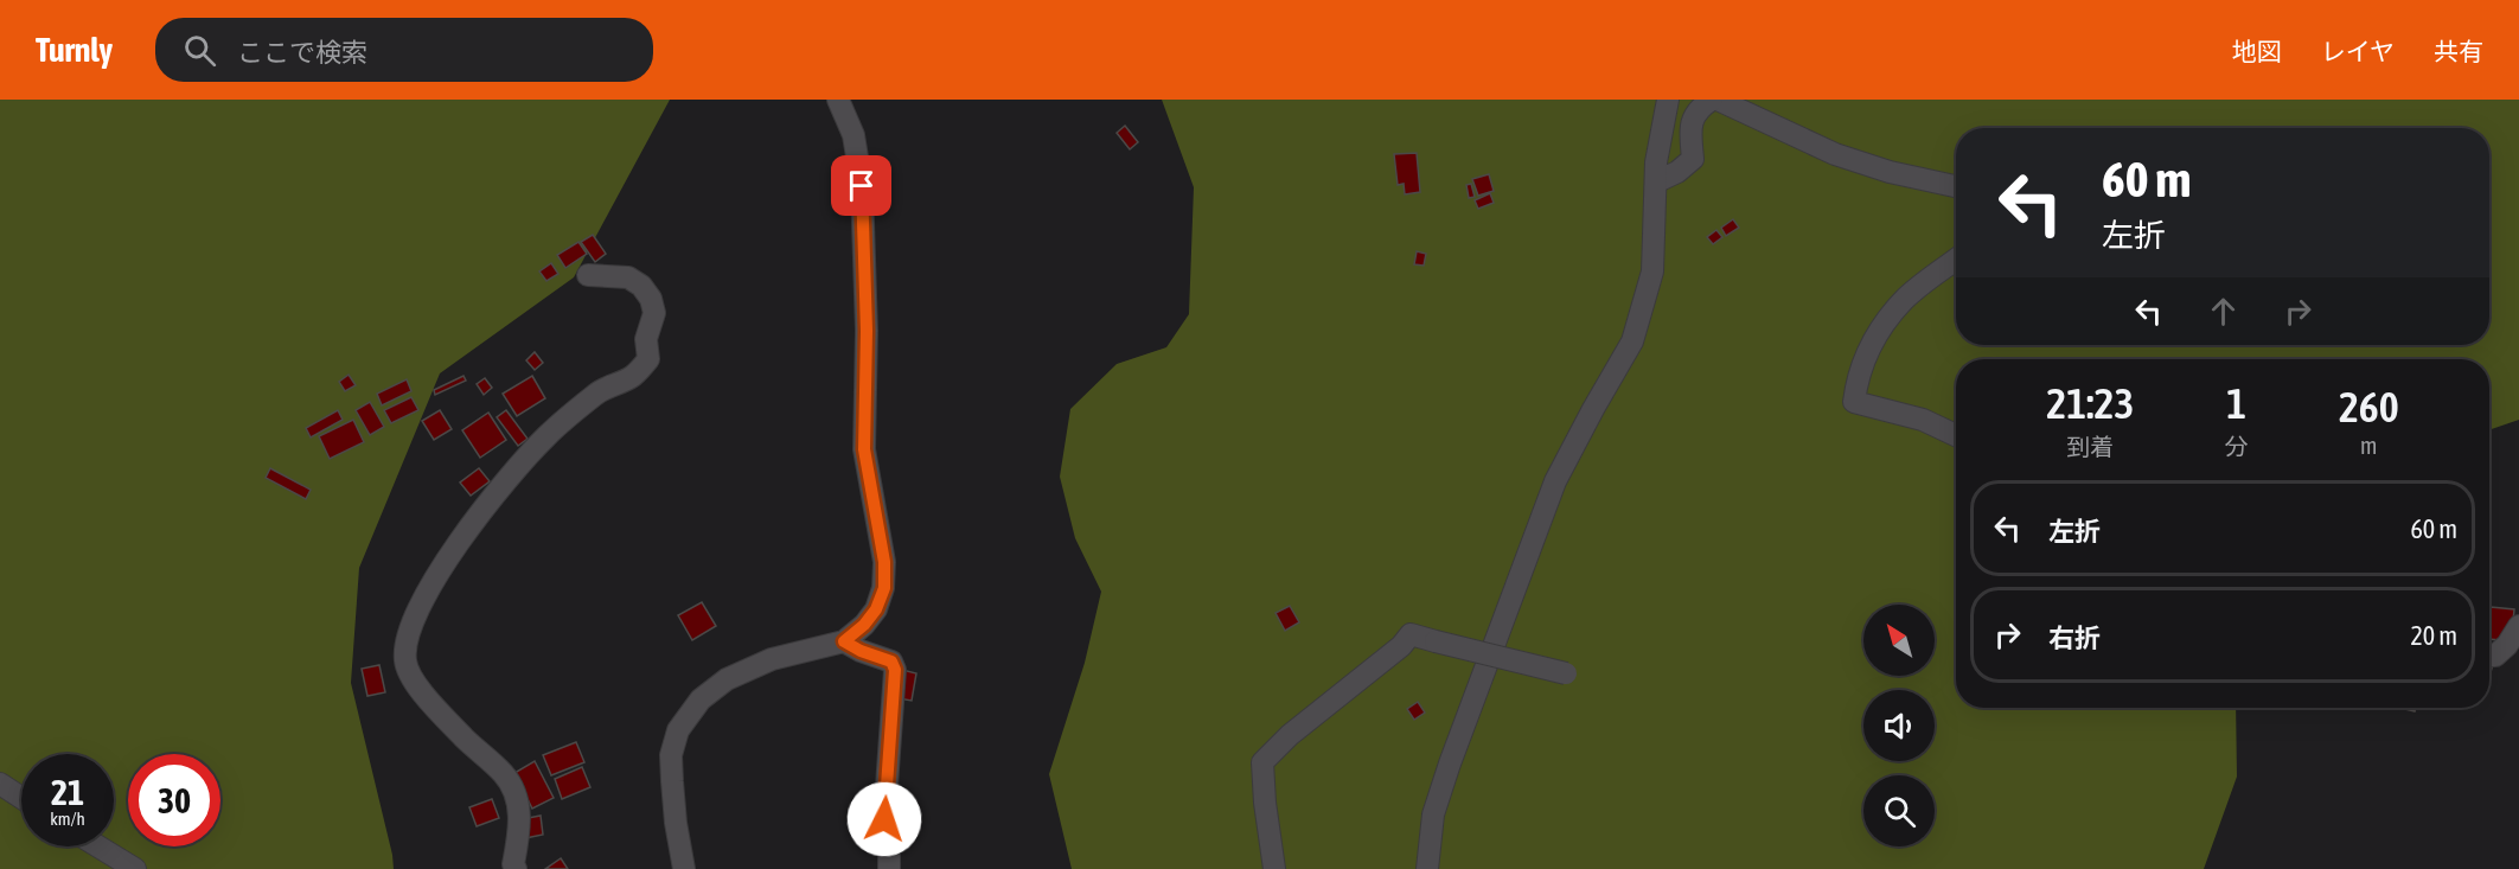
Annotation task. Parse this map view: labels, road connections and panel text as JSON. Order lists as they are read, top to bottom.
{
  "north": "top left",
  "page": {
    "header": "Turnly",
    "search": "ここで検索",
    "nav": ["地図", "レイヤ", "共有"],
    "turn": ["60 m", "左折"],
    "eta": [
      "21:23",
      "到着",
      "1",
      "分",
      "260",
      "m"
    ],
    "list": [
      {
        "name": "左折",
        "value": "60 m"
      },
      {
        "name": "右折",
        "value": "20 m"
      }
    ],
    "speed": "21 km/h",
    "limit": "30"
  }
}
